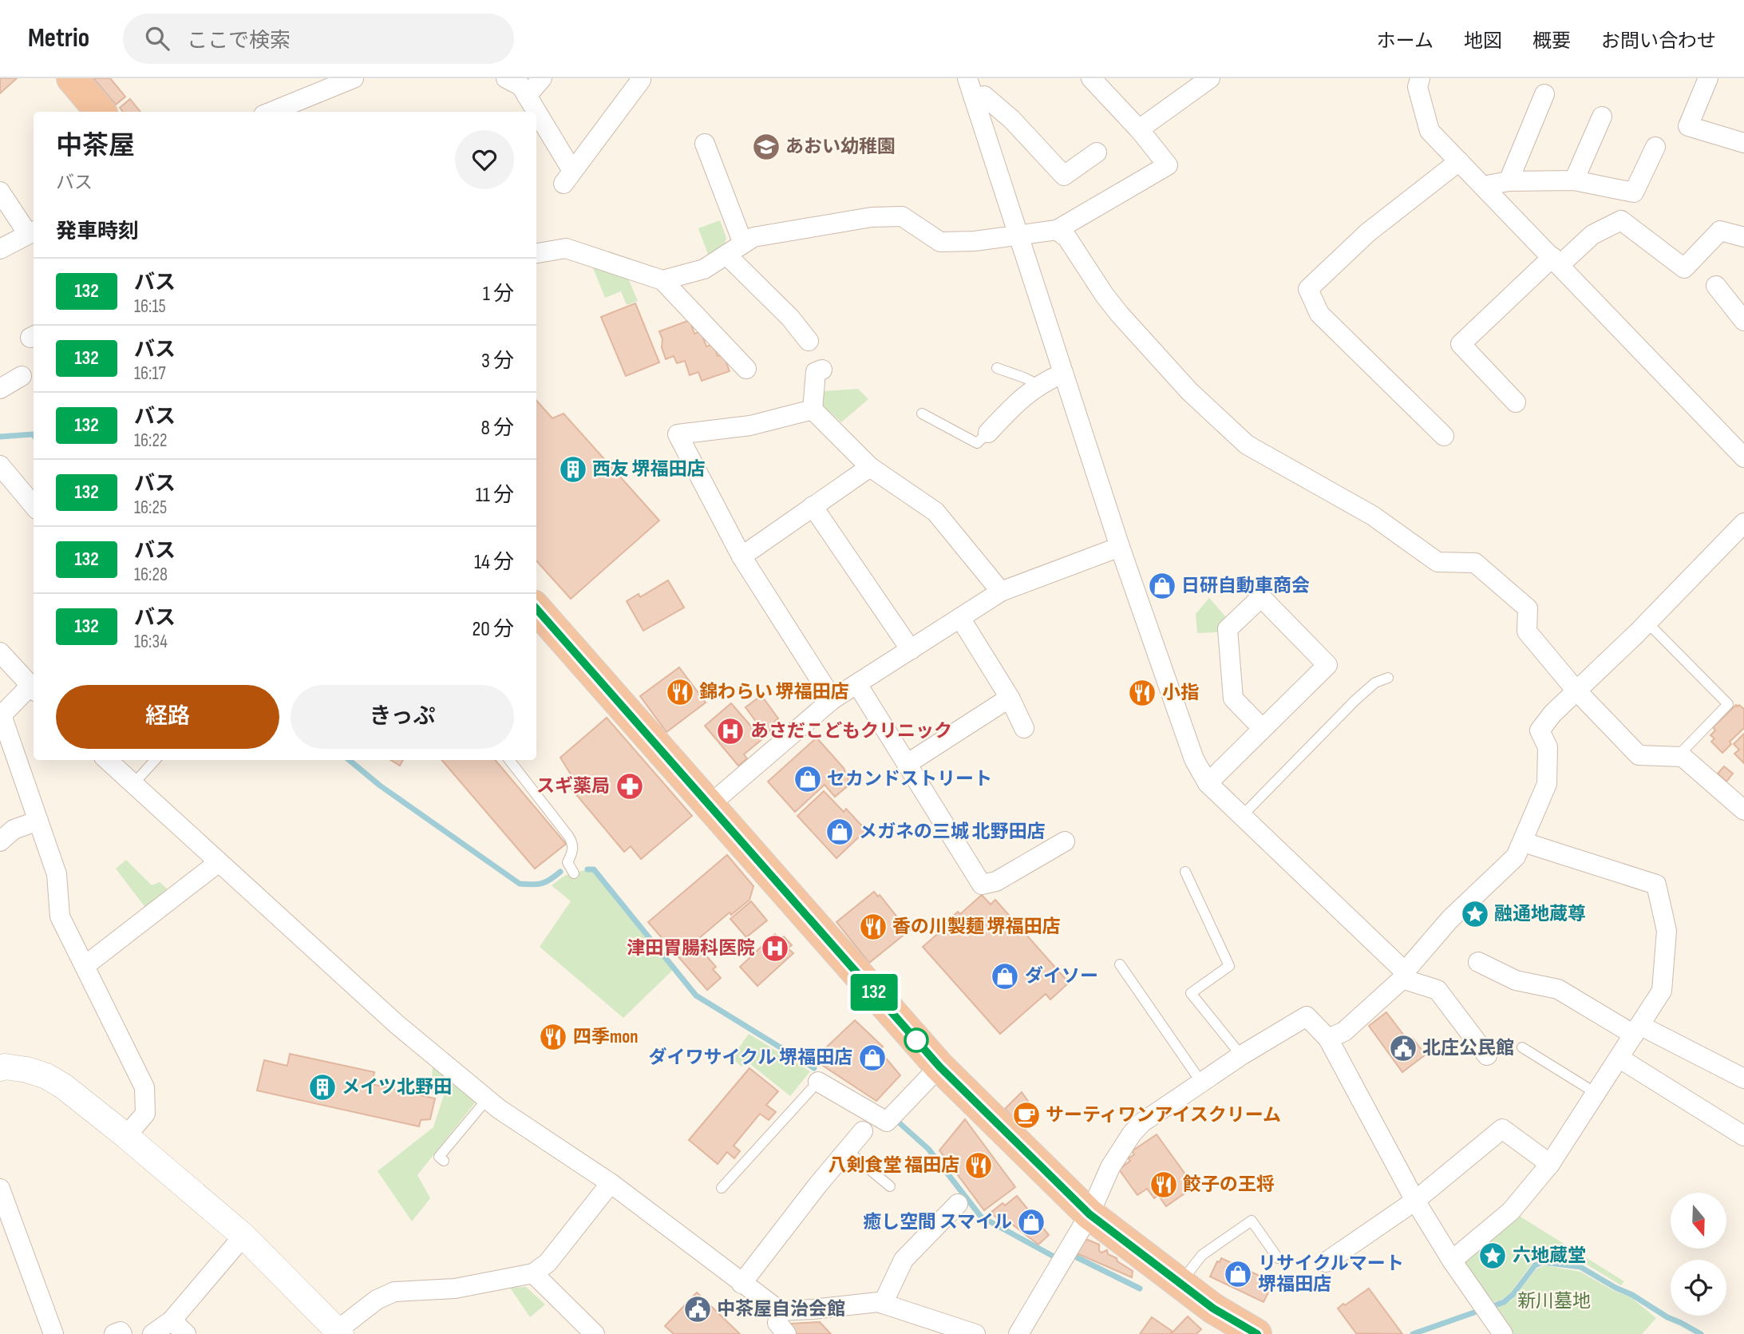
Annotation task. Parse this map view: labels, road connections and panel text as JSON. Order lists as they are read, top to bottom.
{
  "parks": ["新川墓地"],
  "places": {
    "school or university": ["あおい幼稚園"],
    "building": ["西友 堺福田店", "メイツ北野田"],
    "shop": [
      "日研自動車商会",
      "セカンドストリート",
      "メガネの三城 北野田店",
      "ダイソー",
      "ダイワサイクル 堺福田店",
      "癒し空間 スマイル",
      "リサイクルマート 堺福田店"
    ],
    "restaurant": [
      "錦わらい 堺福田店",
      "小指",
      "香の川製麺 堺福田店",
      "四季mon",
      "八剣食堂 福田店",
      "餃子の王将"
    ],
    "hospital": ["あさだこどもクリニック", "津田胃腸科医院"],
    "pharmacy": ["スギ薬局"],
    "place": ["融通地蔵尊", "六地蔵堂"],
    "public building": ["北庄公民館", "中茶屋自治会館"],
    "cafe": ["サーティワンアイスクリーム"]
  },
  "lines": ["bus line 132"],
  "north": "bottom",
  "page": {
    "header": "Metrio",
    "search": "ここで検索",
    "nav": [
      "ホーム",
      "地図",
      "概要",
      "お問い合わせ"
    ],
    "on_map": "132",
    "heading": [
      ["中茶屋", "バス"],
      "発車時刻"
    ],
    "list": [
      {
        "mark": "132",
        "name": "バス",
        "note": "16:15",
        "value": "1 分"
      },
      {
        "mark": "132",
        "name": "バス",
        "note": "16:17",
        "value": "3 分"
      },
      {
        "mark": "132",
        "name": "バス",
        "note": "16:22",
        "value": "8 分"
      },
      {
        "mark": "132",
        "name": "バス",
        "note": "16:25",
        "value": "11 分"
      },
      {
        "mark": "132",
        "name": "バス",
        "note": "16:28",
        "value": "14 分"
      },
      {
        "mark": "132",
        "name": "バス",
        "note": "16:34",
        "value": "20 分"
      }
    ],
    "buttons": ["経路", "きっぷ"]
  }
}
